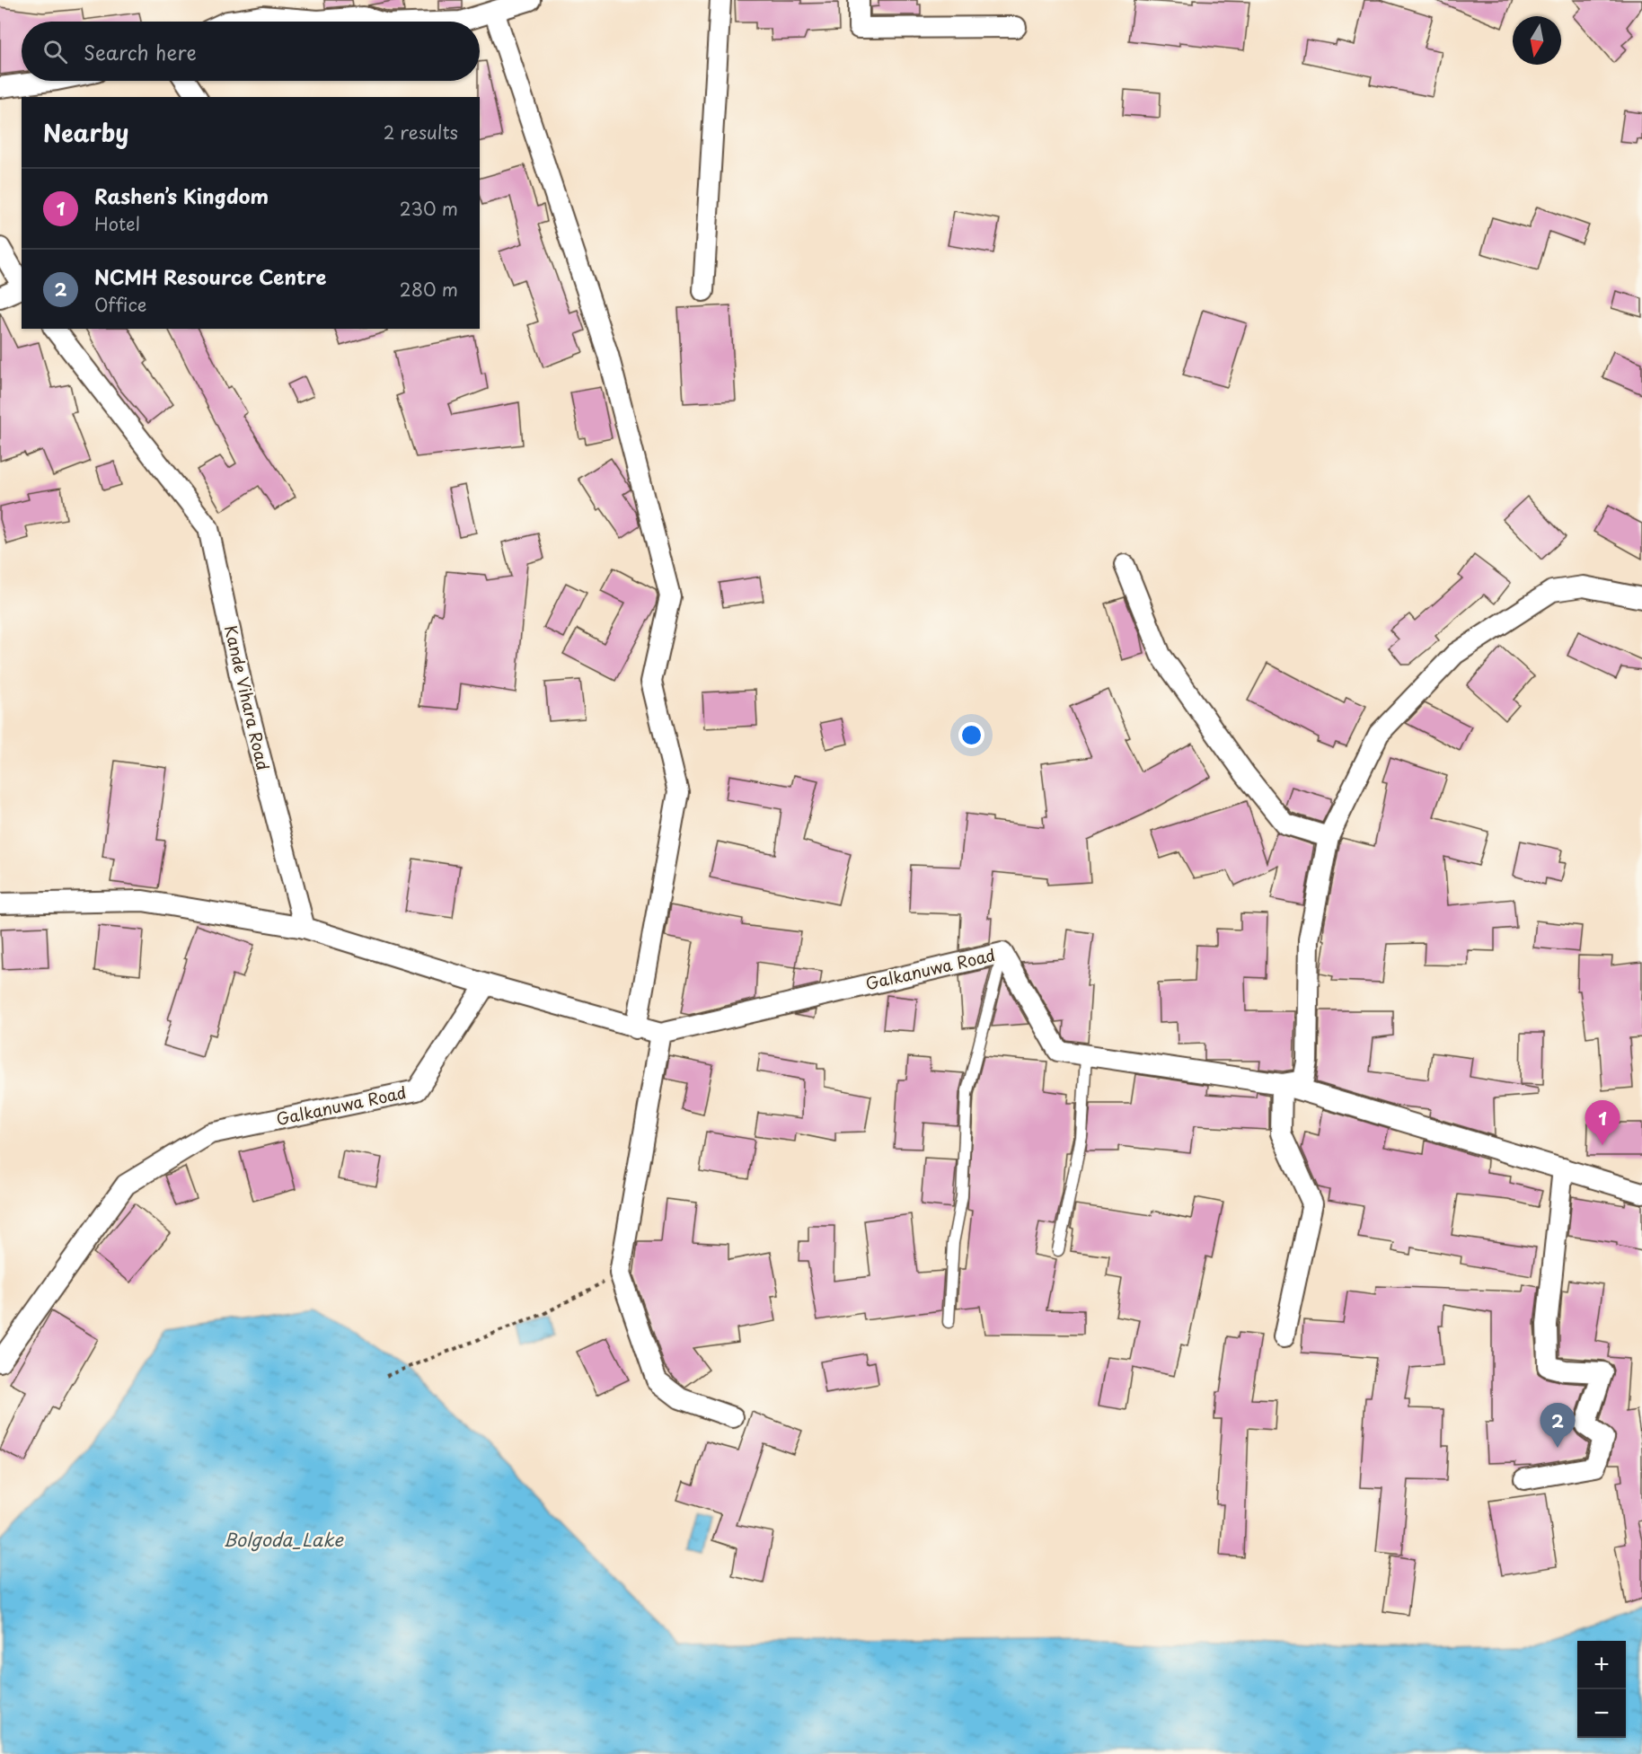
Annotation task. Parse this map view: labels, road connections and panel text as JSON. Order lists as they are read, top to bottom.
{
  "streets": {
    "street": ["Kande Vihara Road", "Galkanuwa Road"]
  },
  "water": ["Bolgoda_Lake"],
  "north": "bottom",
  "page": {
    "search": "Search here",
    "heading": ["Nearby", "2 results"],
    "list": [
      {
        "mark": "1",
        "name": "Rashen’s Kingdom",
        "note": "Hotel",
        "value": "230 m"
      },
      {
        "mark": "2",
        "name": "NCMH Resource Centre",
        "note": "Office",
        "value": "280 m"
      }
    ],
    "pins": ["1", "2"],
    "map_buttons": ["+", "−"]
  }
}
